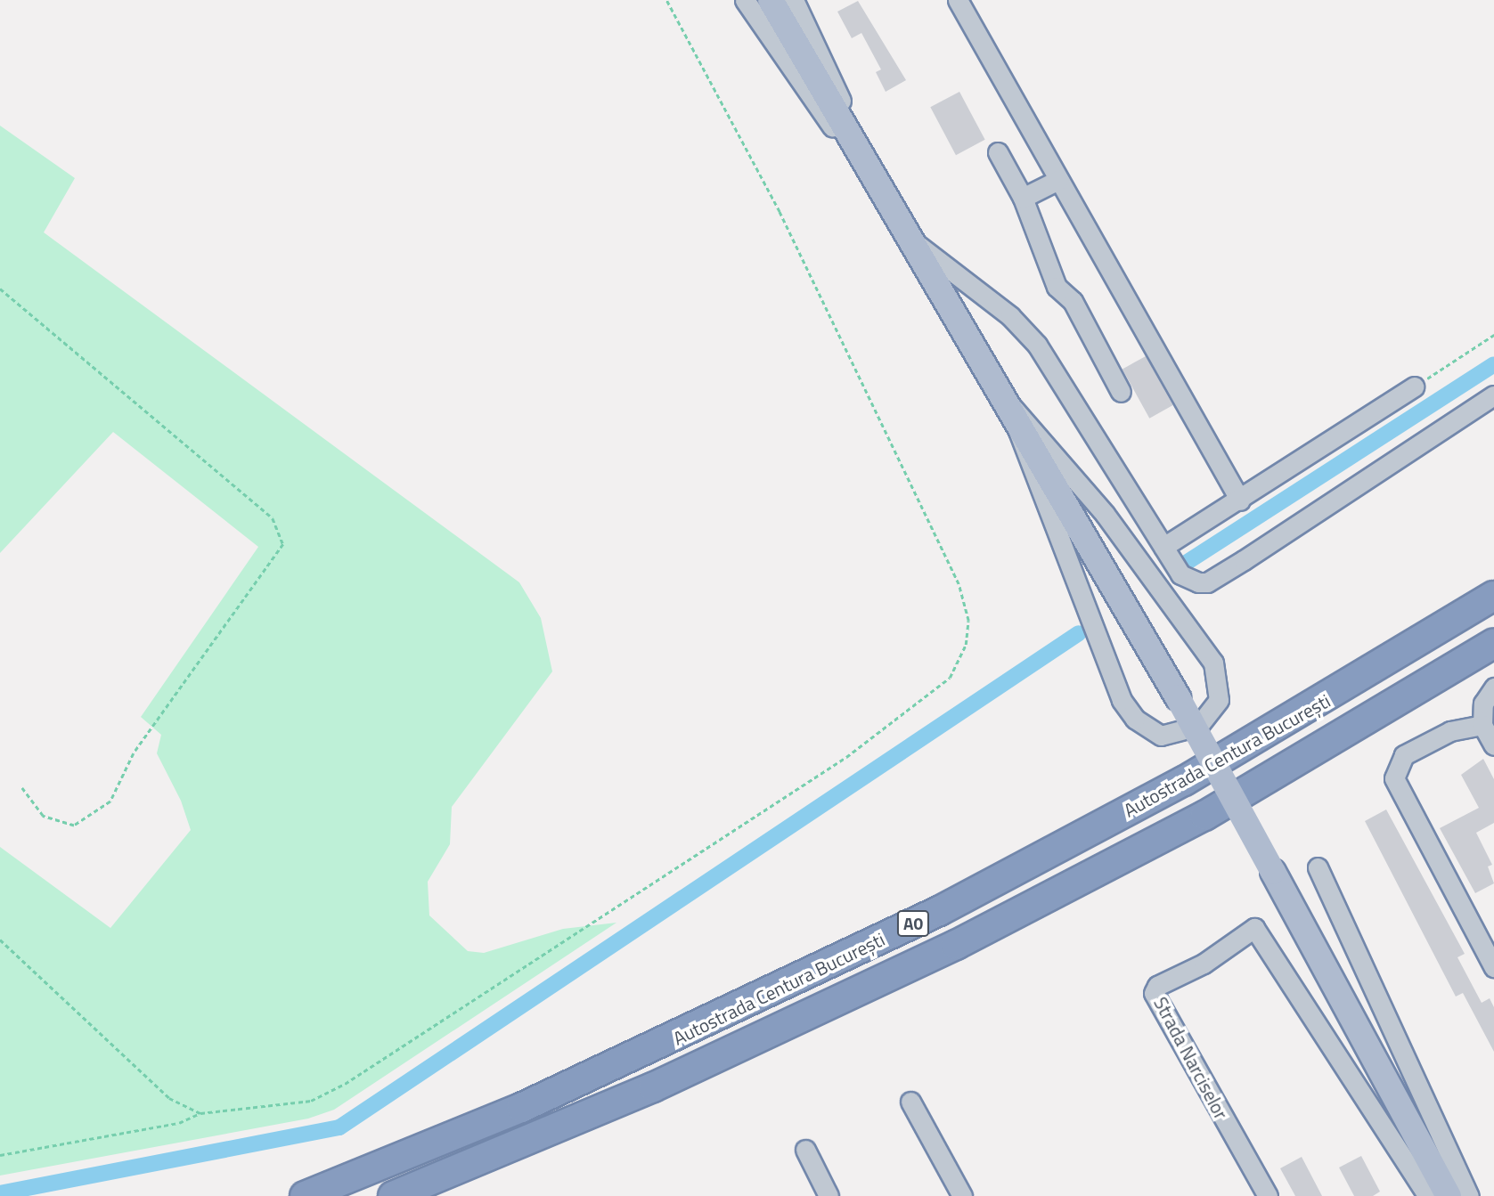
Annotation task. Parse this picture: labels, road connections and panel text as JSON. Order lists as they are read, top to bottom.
{
  "streets": {
    "highway": ["Autostrada Centura București", "A0"],
    "street": ["Strada Narciselor"]
  }
}
